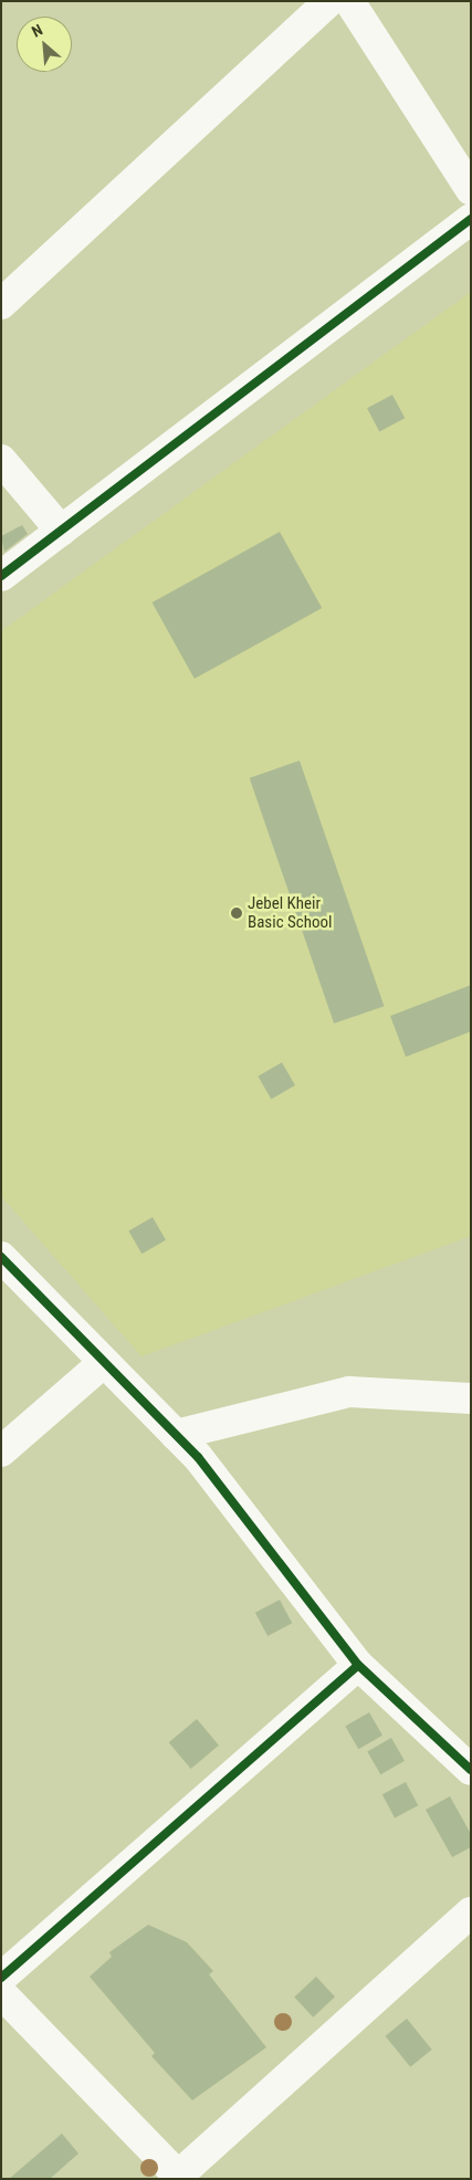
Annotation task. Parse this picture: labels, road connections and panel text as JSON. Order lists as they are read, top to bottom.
{
  "places": ["Jebel Kheir Basic School"],
  "north": "top left"
}
